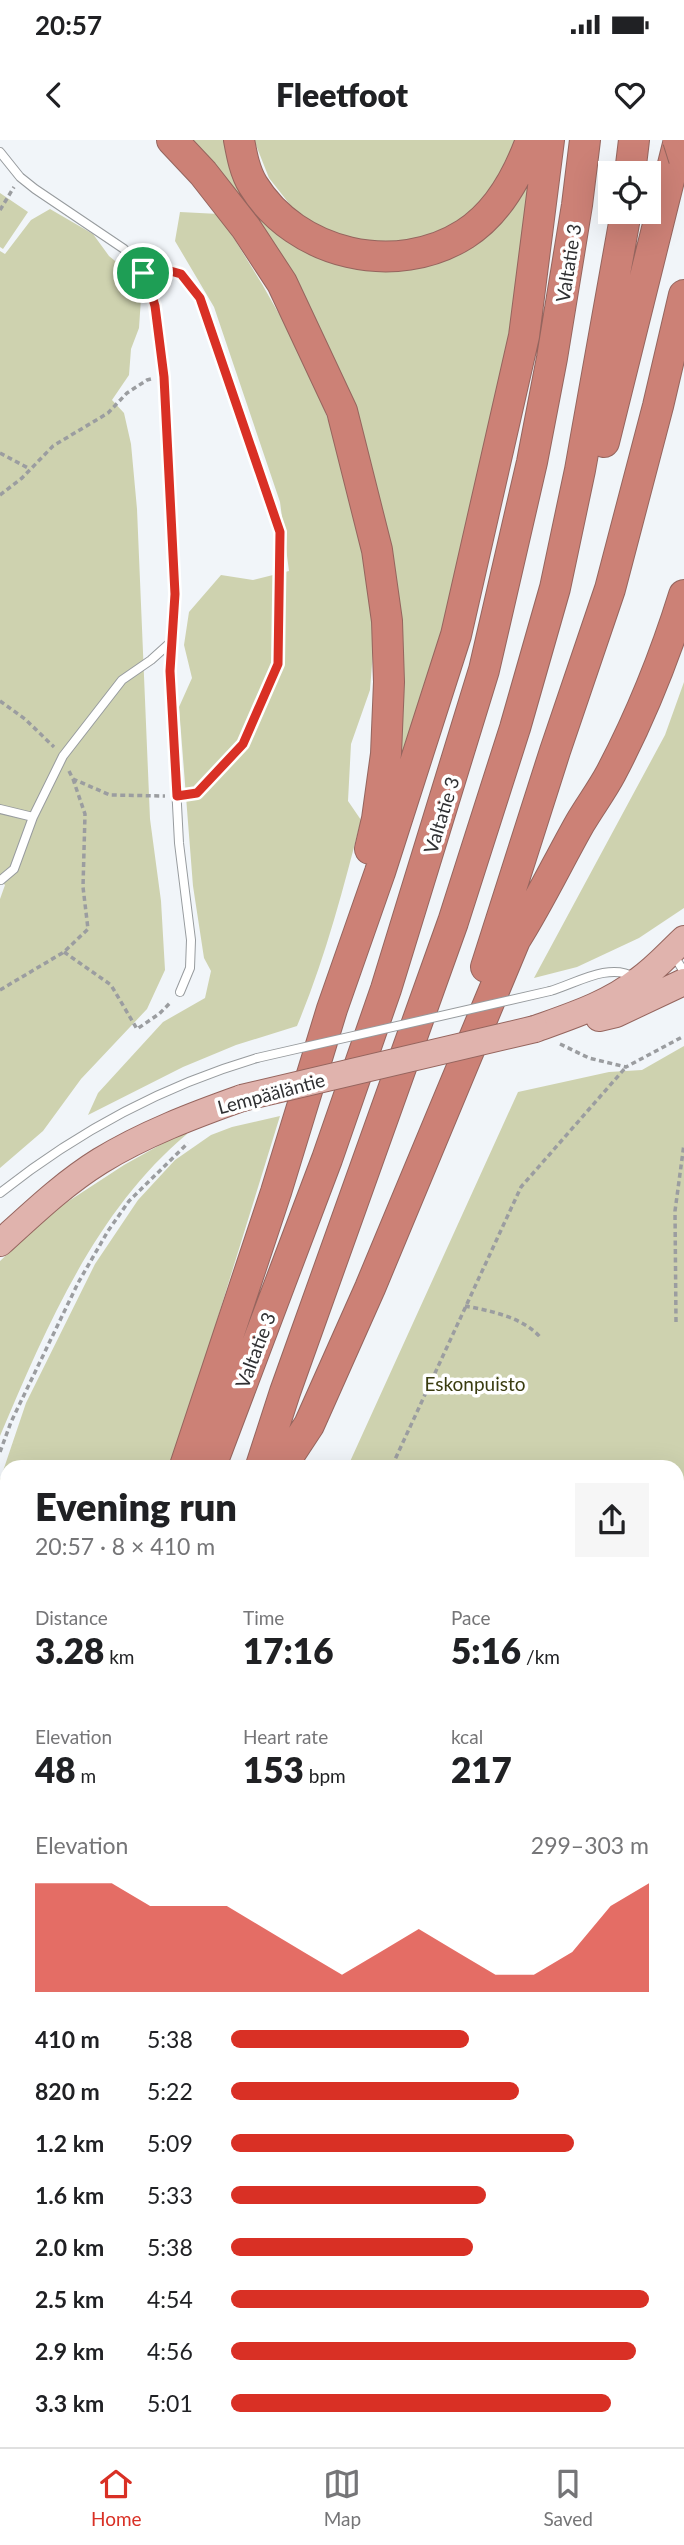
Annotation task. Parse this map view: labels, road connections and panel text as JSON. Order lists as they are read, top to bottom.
{
  "streets": {
    "highway": ["Valtatie 3"],
    "main road": ["Lempääläntie"]
  },
  "parks": ["Eskonpuisto"],
  "page": {
    "status": "20:57",
    "header": "Fleetfoot",
    "heading": ["Evening run", "20:57 · 8 × 410 m"],
    "stats": [
      ["Distance", "3.28 km"],
      ["Time", "17:16"],
      ["Pace", "5:16 /km"],
      ["Elevation", "48 m"],
      ["Heart rate", "153 bpm"],
      ["kcal", "217"]
    ],
    "chart": ["Elevation", "299–303 m"],
    "list": [
      {
        "name": "410 m",
        "note": "5:38"
      },
      {
        "name": "820 m",
        "note": "5:22"
      },
      {
        "name": "1.2 km",
        "note": "5:09"
      },
      {
        "name": "1.6 km",
        "note": "5:33"
      },
      {
        "name": "2.0 km",
        "note": "5:38"
      },
      {
        "name": "2.5 km",
        "note": "4:54"
      },
      {
        "name": "2.9 km",
        "note": "4:56"
      },
      {
        "name": "3.3 km",
        "note": "5:01"
      }
    ],
    "tabs": ["Home", "Map", "Saved"]
  }
}
